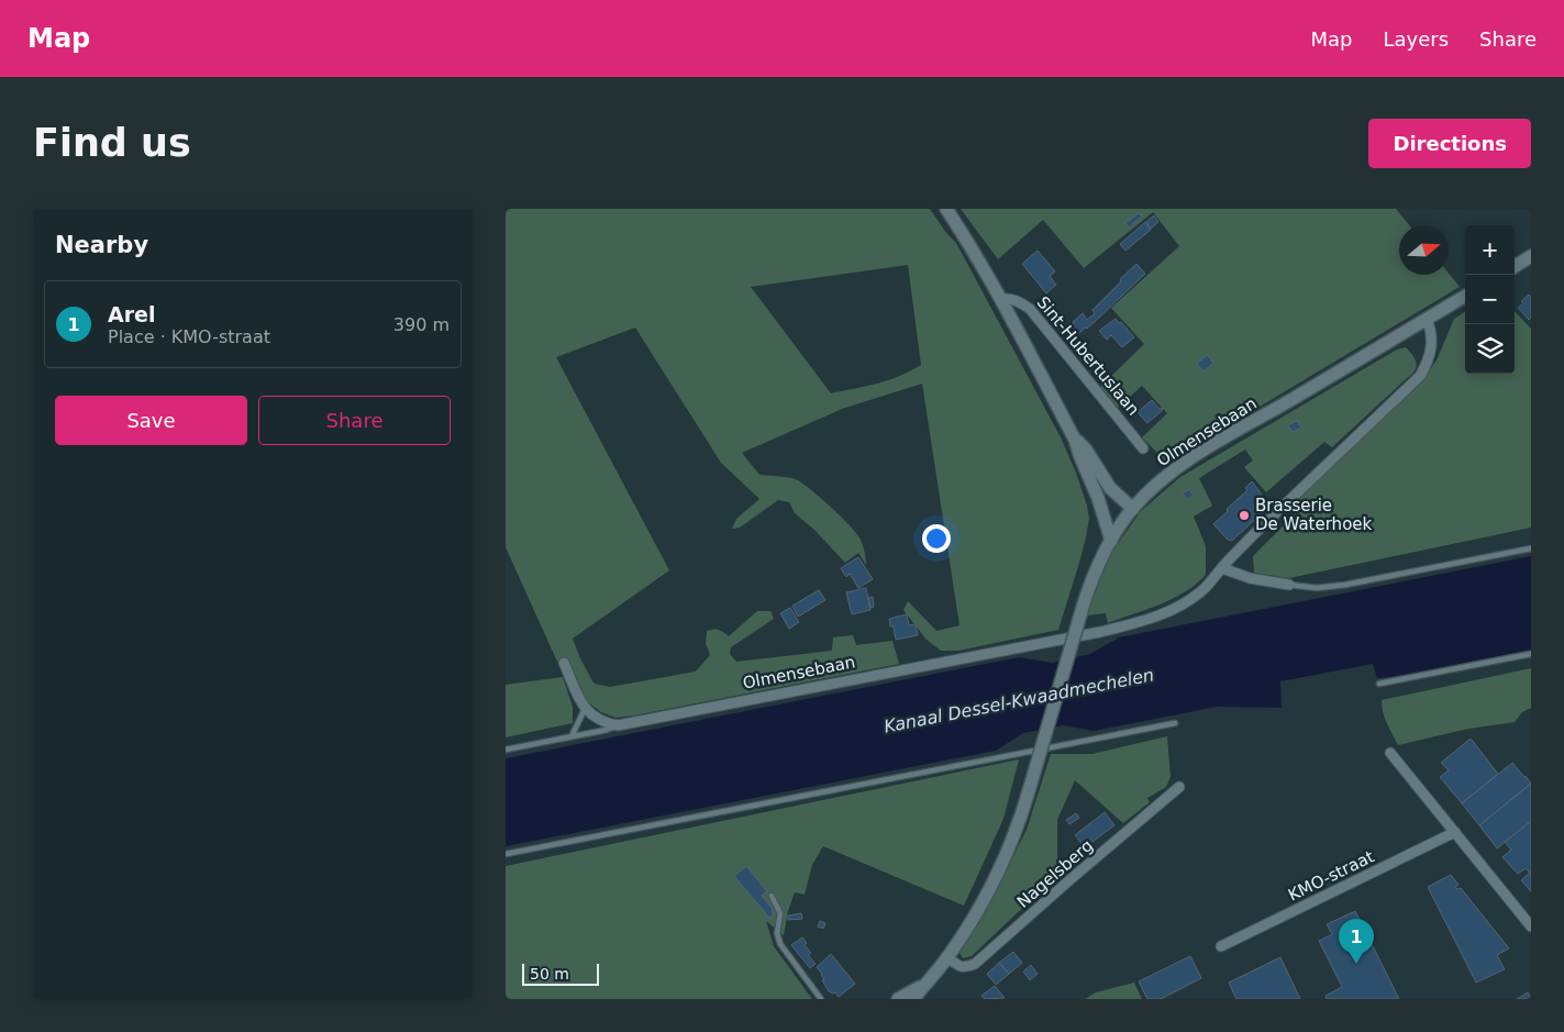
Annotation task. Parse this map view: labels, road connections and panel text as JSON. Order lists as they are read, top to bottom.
{
  "streets": {
    "street": [
      "Sint-Hubertuslaan",
      "Olmensebaan",
      "Nagelsberg",
      "KMO-straat"
    ]
  },
  "crossings": [
    ["Olmensebaan", "Nagelsberg"]
  ],
  "water": ["Kanaal Dessel-Kwaadmechelen"],
  "places": ["Brasserie De Waterhoek"],
  "scale_bar": "50 m",
  "north": "right",
  "page": {
    "header": "Map",
    "nav": ["Map", "Layers", "Share"],
    "buttons": [
      "Directions",
      ["Save", "Share"]
    ],
    "title": "Find us",
    "heading": "Nearby",
    "map_buttons": ["+", "−"],
    "list": [
      {
        "mark": "1",
        "name": "Arel",
        "note": "Place · KMO-straat",
        "value": "390 m"
      }
    ],
    "pins": "1",
    "scale": "50 m"
  }
}
